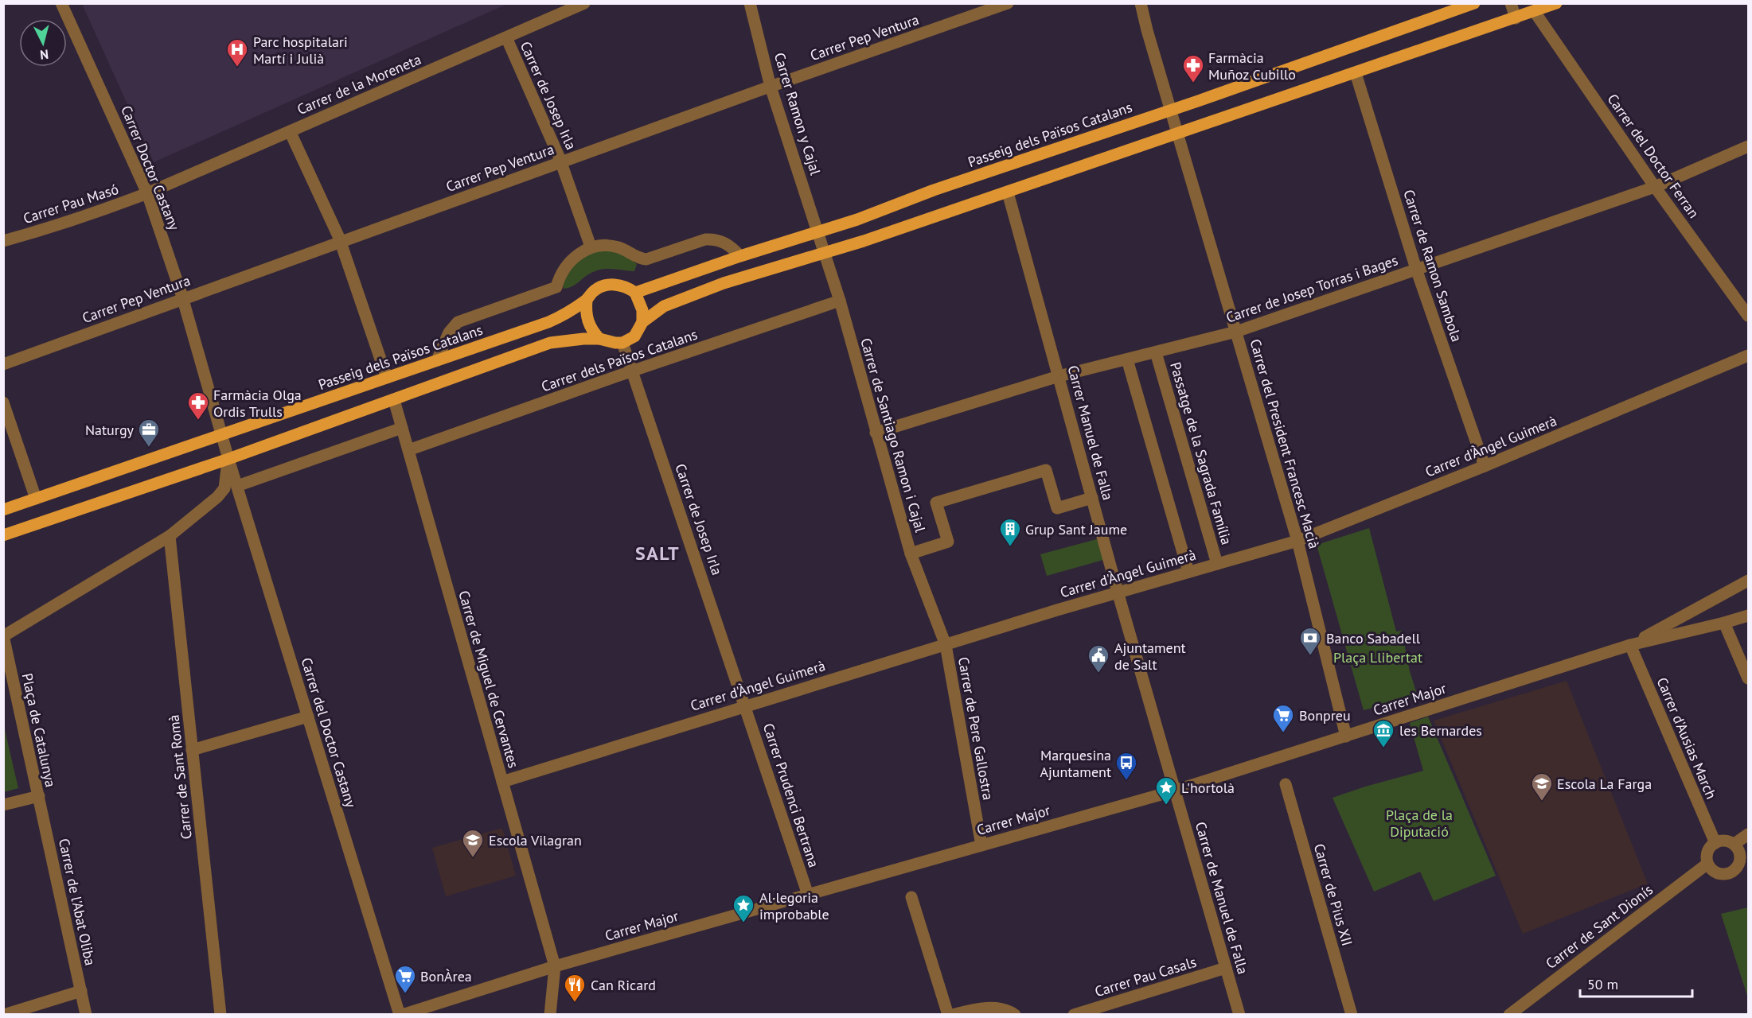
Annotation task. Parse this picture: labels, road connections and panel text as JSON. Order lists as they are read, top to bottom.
{
  "streets": {
    "main road": ["Passeig dels Països Catalans"],
    "street": [
      "Carrer Pep Ventura",
      "Carrer de la Moreneta",
      "Carrer de Josep Irla",
      "Carrer Ramon y Cajal",
      "Carrer del Doctor Ferran",
      "Carrer Doctor Castany",
      "Carrer Pau Masó",
      "Carrer de Ramon Sambola",
      "Carrer de Josep Torras i Bages",
      "Carrer dels Països Catalans",
      "Carrer Manuel de Falla",
      "Carrer de Santiago Ramon i Cajal",
      "Carrer del President Francesc Macià",
      "Carrer d'Àngel Guimerà",
      "Passatge de la Sagrada Família",
      "Carrer de Miguel de Cervantes",
      "Carrer Major",
      "Carrer de Pere Gallostra",
      "Plaça de Catalunya",
      "Carrer del Doctor Castany",
      "Carrer d'Ausias March",
      "Carrer de Sant Romà",
      "Carrer Prudenci Bertrana",
      "Carrer de Pius XII",
      "Carrer de Manuel de Falla",
      "Carrer de l'Abat Oliba",
      "Carrer de Sant Dionís",
      "Carrer Pau Casals"
    ]
  },
  "crossings": [
    ["Carrer Pep Ventura", "Carrer de Josep Irla"],
    ["Carrer Pep Ventura", "Carrer Ramon y Cajal"],
    ["Carrer Pep Ventura", "Carrer Doctor Castany"],
    ["Carrer de la Moreneta", "Carrer de Josep Irla"],
    ["Carrer de la Moreneta", "Carrer Doctor Castany"],
    ["Carrer de la Moreneta", "Carrer Pau Masó"],
    ["Carrer de Josep Irla", "Passeig dels Països Catalans"],
    ["Carrer de Josep Irla", "Carrer dels Països Catalans"],
    ["Carrer de Josep Irla", "Carrer d'Àngel Guimerà"],
    ["Carrer de Josep Irla", "Carrer Prudenci Bertrana"],
    ["Carrer Ramon y Cajal", "Passeig dels Països Catalans"],
    ["Carrer Ramon y Cajal", "Carrer de Santiago Ramon i Cajal"],
    ["Passeig dels Països Catalans", "Carrer Doctor Castany"],
    ["Passeig dels Països Catalans", "Carrer de Santiago Ramon i Cajal"],
    ["Passeig dels Països Catalans", "Carrer del President Francesc Macià"],
    ["Carrer del Doctor Ferran", "Carrer de Josep Torras i Bages"],
    ["Carrer Doctor Castany", "Carrer Pau Masó"],
    ["Carrer Doctor Castany", "Carrer del Doctor Castany"],
    ["Carrer de Ramon Sambola", "Carrer de Josep Torras i Bages"],
    ["Carrer de Ramon Sambola", "Carrer d'Àngel Guimerà"],
    ["Carrer de Josep Torras i Bages", "Carrer Manuel de Falla"],
    ["Carrer de Josep Torras i Bages", "Carrer de Santiago Ramon i Cajal"],
    ["Carrer de Josep Torras i Bages", "Carrer del President Francesc Macià"],
    ["Carrer de Josep Torras i Bages", "Passatge de la Sagrada Família"],
    ["Carrer dels Països Catalans", "Carrer de Santiago Ramon i Cajal"],
    ["Carrer dels Països Catalans", "Carrer de Miguel de Cervantes"],
    ["Carrer Manuel de Falla", "Carrer d'Àngel Guimerà"],
    ["Carrer Manuel de Falla", "Carrer Major"],
    ["Carrer Manuel de Falla", "Carrer de Manuel de Falla"],
    ["Carrer de Santiago Ramon i Cajal", "Carrer d'Àngel Guimerà"],
    ["Carrer de Santiago Ramon i Cajal", "Carrer de Pere Gallostra"],
    ["Carrer del President Francesc Macià", "Carrer d'Àngel Guimerà"],
    ["Carrer del President Francesc Macià", "Carrer Major"],
    ["Carrer d'Àngel Guimerà", "Passatge de la Sagrada Família"],
    ["Carrer d'Àngel Guimerà", "Carrer de Miguel de Cervantes"],
    ["Carrer d'Àngel Guimerà", "Carrer de Pere Gallostra"],
    ["Carrer d'Àngel Guimerà", "Carrer Prudenci Bertrana"],
    ["Carrer de Miguel de Cervantes", "Carrer Major"],
    ["Carrer Major", "Carrer de Pere Gallostra"],
    ["Carrer Major", "Carrer del Doctor Castany"],
    ["Carrer Major", "Carrer d'Ausias March"],
    ["Carrer Major", "Carrer Prudenci Bertrana"],
    ["Carrer Major", "Carrer de Manuel de Falla"],
    ["Plaça de Catalunya", "Carrer de l'Abat Oliba"],
    ["Carrer d'Ausias March", "Carrer de Sant Dionís"],
    ["Carrer de Manuel de Falla", "Carrer Pau Casals"]
  ],
  "districts": ["SALT"],
  "parks": ["Plaça Llibertat", "Plaça de la Diputació"],
  "places": {
    "hospital": ["Parc hospitalari Martí i Julià"],
    "pharmacy": ["Farmàcia Muñoz Cubillo", "Farmàcia Olga Ordis Trulls"],
    "office": ["Naturgy"],
    "building": ["Grup Sant Jaume"],
    "bank": ["Banco Sabadell"],
    "public building": ["Ajuntament de Salt"],
    "supermarket": ["Bonpreu", "BonÀrea"],
    "museum": ["les Bernardes"],
    "bus stop": ["Marquesina Ajuntament"],
    "school or university": ["Escola La Farga", "Escola Vilagran"],
    "place": ["L'hortolà", "Al·legoria improbable"],
    "restaurant": ["Can Ricard"]
  },
  "scale_bar": "50 m",
  "north": "bottom"
}
